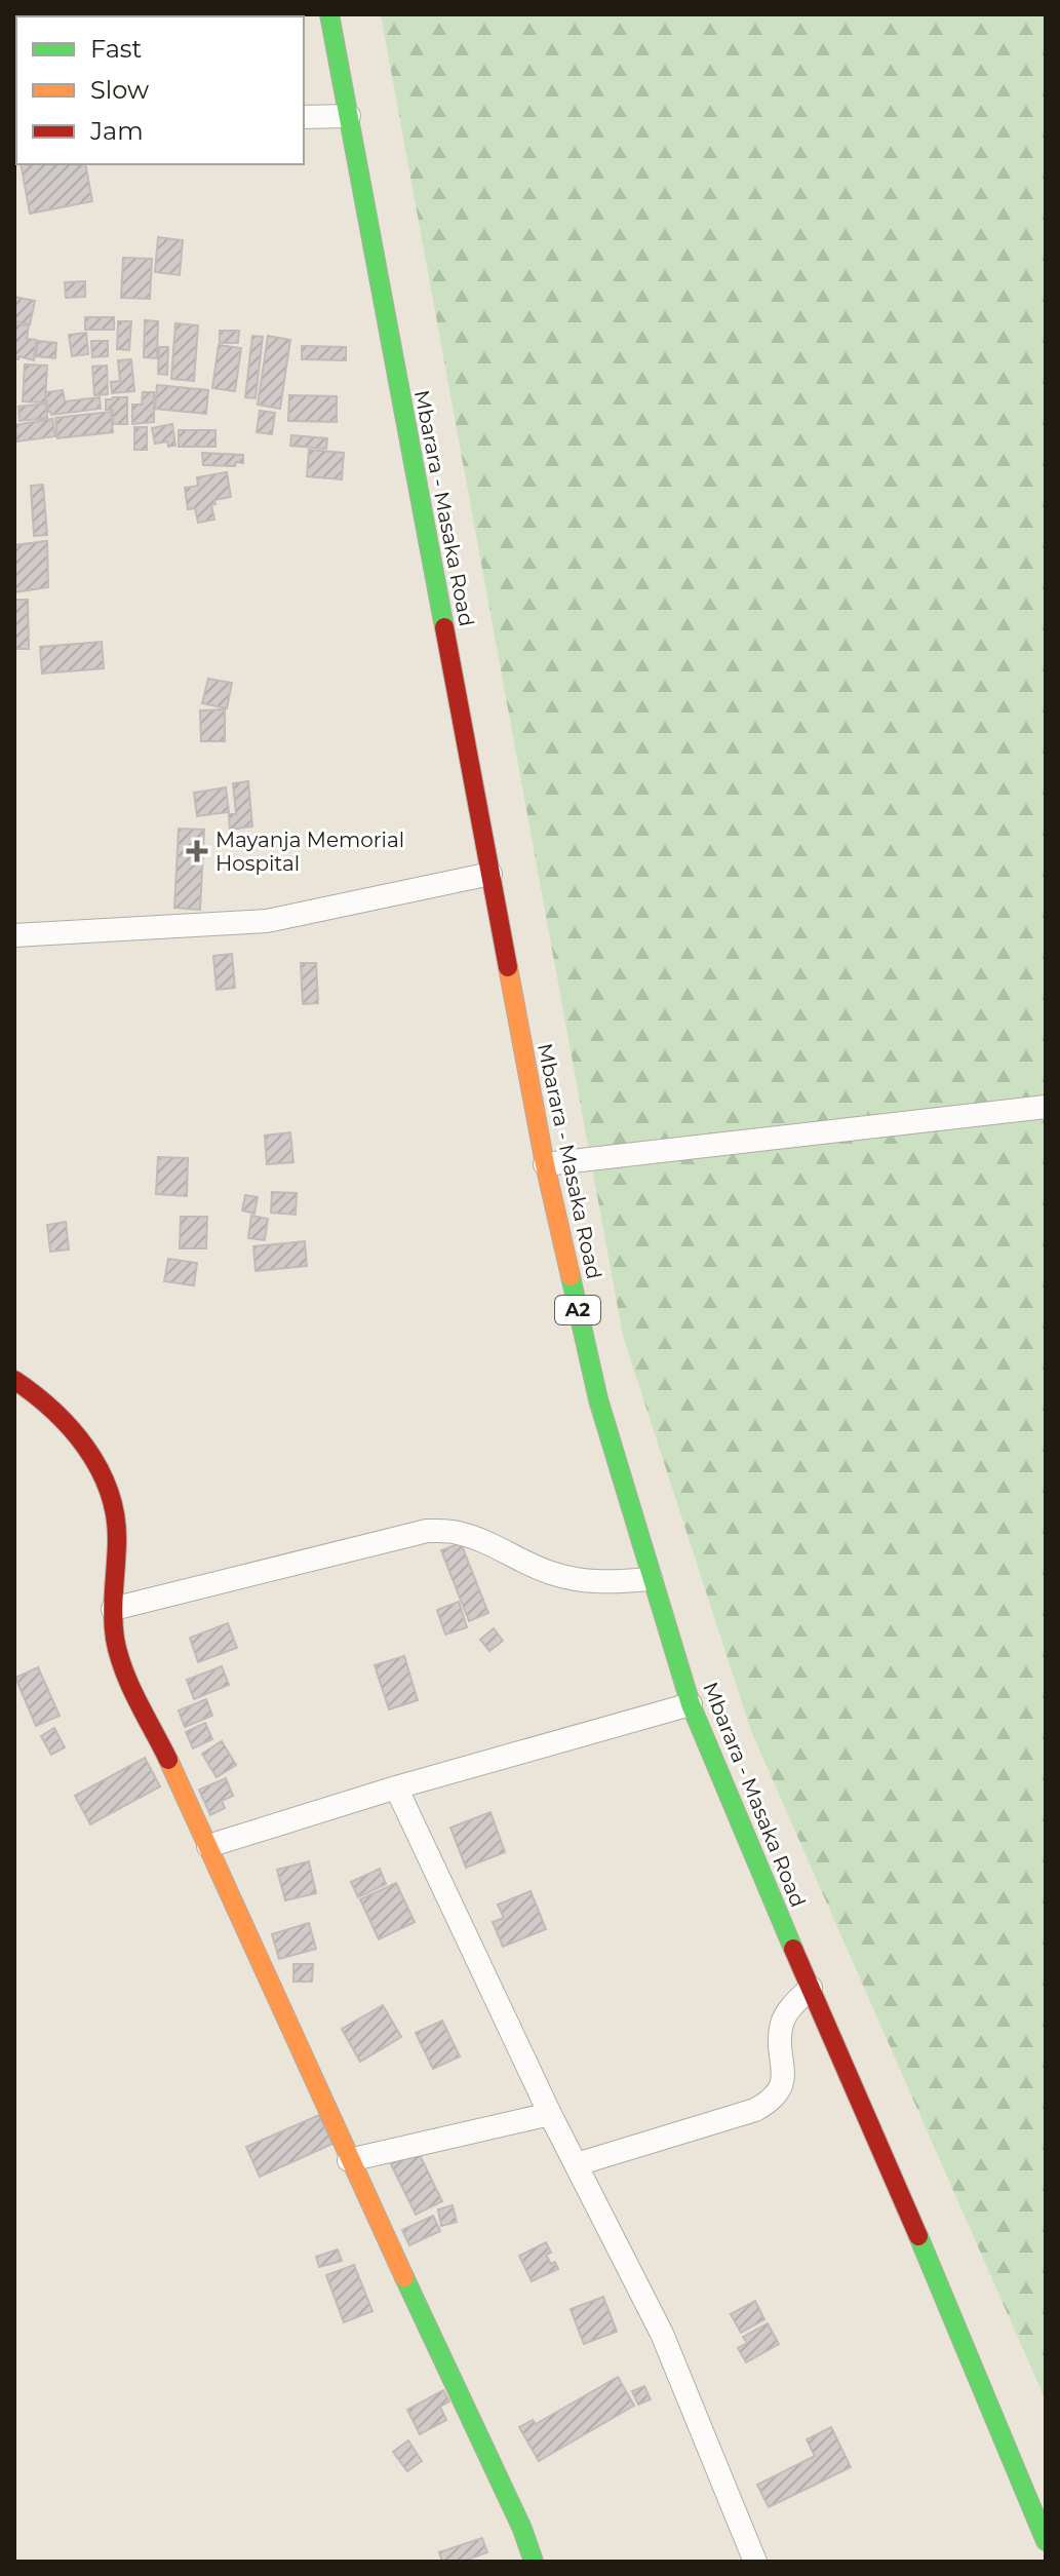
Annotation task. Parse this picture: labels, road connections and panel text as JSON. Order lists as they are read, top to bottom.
{
  "streets": {
    "main road": ["Mbarara - Masaka Road", "A2"]
  },
  "places": {
    "health": ["Mayanja Memorial Hospital"]
  },
  "legend": ["Fast", "Slow", "Jam"]
}
